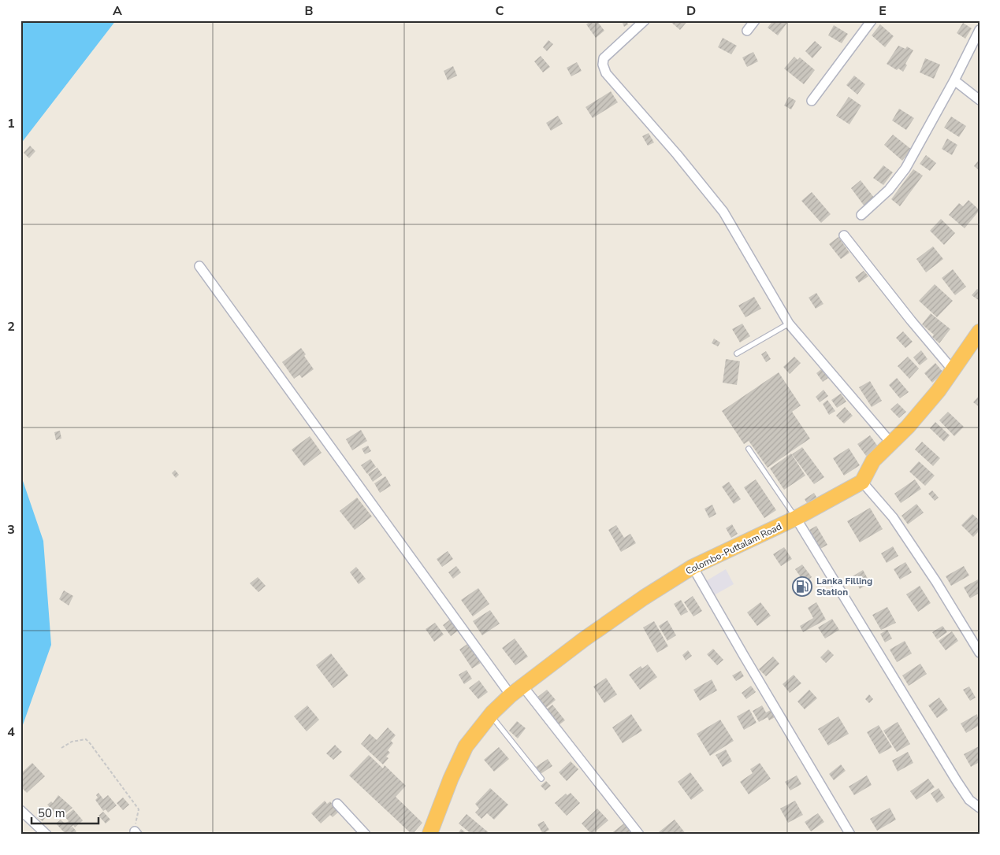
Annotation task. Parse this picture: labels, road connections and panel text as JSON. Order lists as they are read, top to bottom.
{
  "streets": {
    "highway": ["Colombo-Puttalam Road"]
  },
  "places": {
    "fuel station": ["Lanka Filling Station"]
  },
  "scale_bar": "50 m",
  "grid": {
    "columns": [
      "A",
      "B",
      "C",
      "D",
      "E"
    ],
    "rows": [
      "1",
      "2",
      "3",
      "4"
    ]
  }
}
